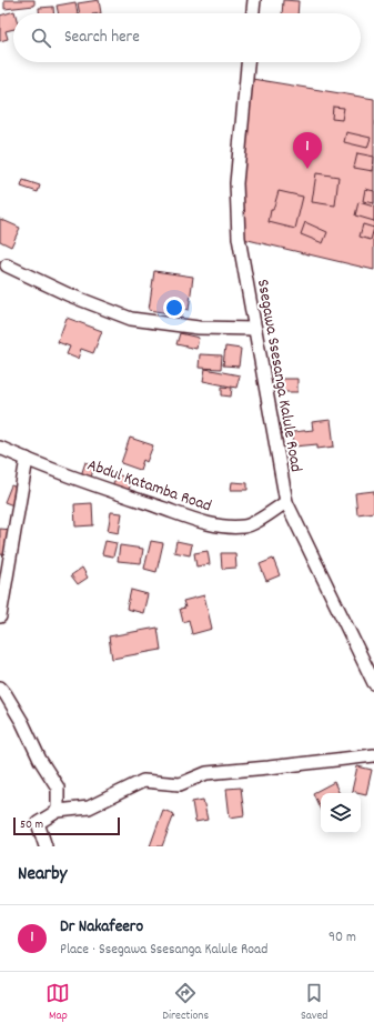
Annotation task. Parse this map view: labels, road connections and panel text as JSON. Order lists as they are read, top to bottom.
{
  "streets": {
    "street": ["Ssegawa Ssesanga Kalule Road", "Abdul Katamba Road"]
  },
  "crossings": [
    ["Ssegawa Ssesanga Kalule Road", "Abdul Katamba Road"]
  ],
  "scale_bar": "50 m",
  "page": {
    "search": "Search here",
    "pins": "1",
    "scale": "50 m",
    "heading": "Nearby",
    "list": [
      {
        "mark": "1",
        "name": "Dr Nakafeero",
        "note": "Place · Ssegawa Ssesanga Kalule Road",
        "value": "90 m"
      }
    ],
    "nav": ["Map", "Directions", "Saved"]
  }
}
